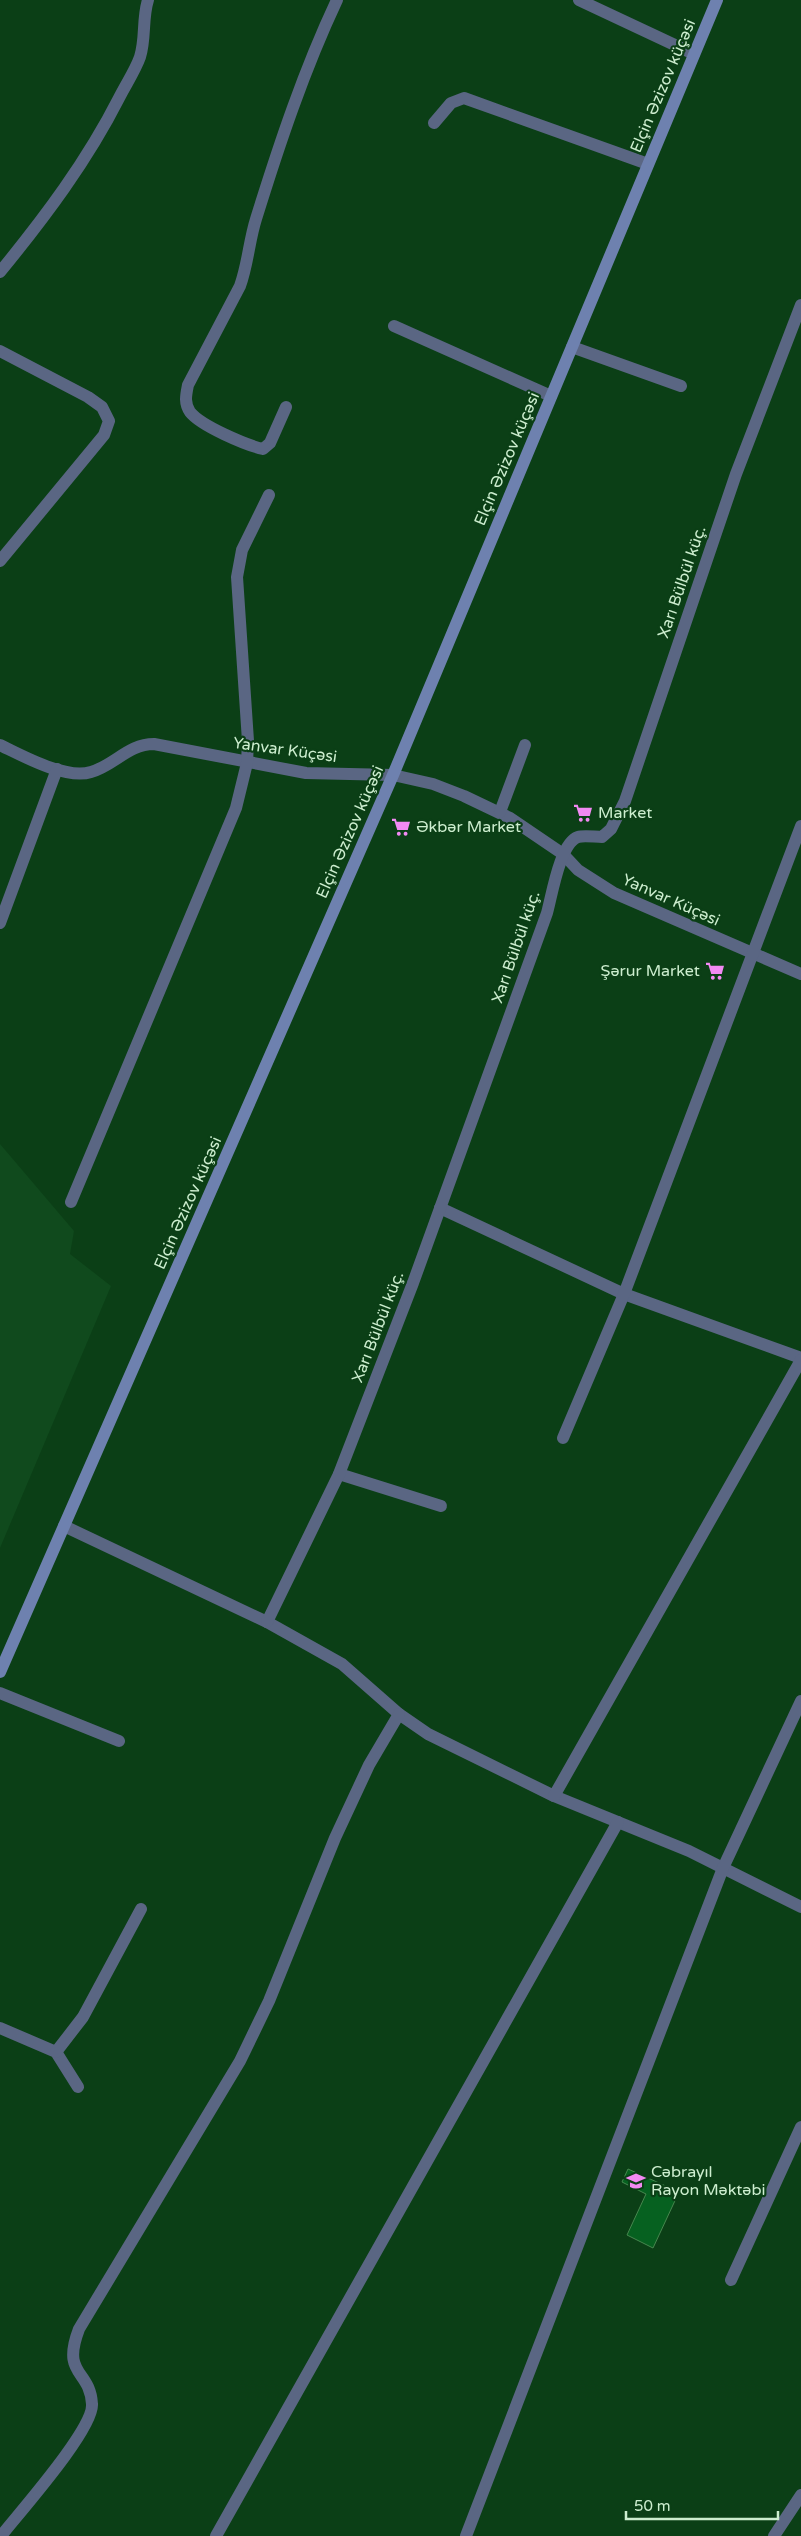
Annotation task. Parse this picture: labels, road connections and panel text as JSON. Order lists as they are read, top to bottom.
{
  "streets": {
    "street": ["Elçin Əzizov küçəsi", "Xarı Bülbül küç.", "Yanvar Küçəsi"]
  },
  "crossings": [
    ["Elçin Əzizov küçəsi", "Yanvar Küçəsi"],
    ["Xarı Bülbül küç.", "Yanvar Küçəsi"]
  ],
  "places": {
    "supermarket": ["Market", "Əkbər Market", "Şərur Market"],
    "school or university": ["Cəbrayıl Rayon Məktəbi"]
  },
  "scale_bar": "50 m"
}
